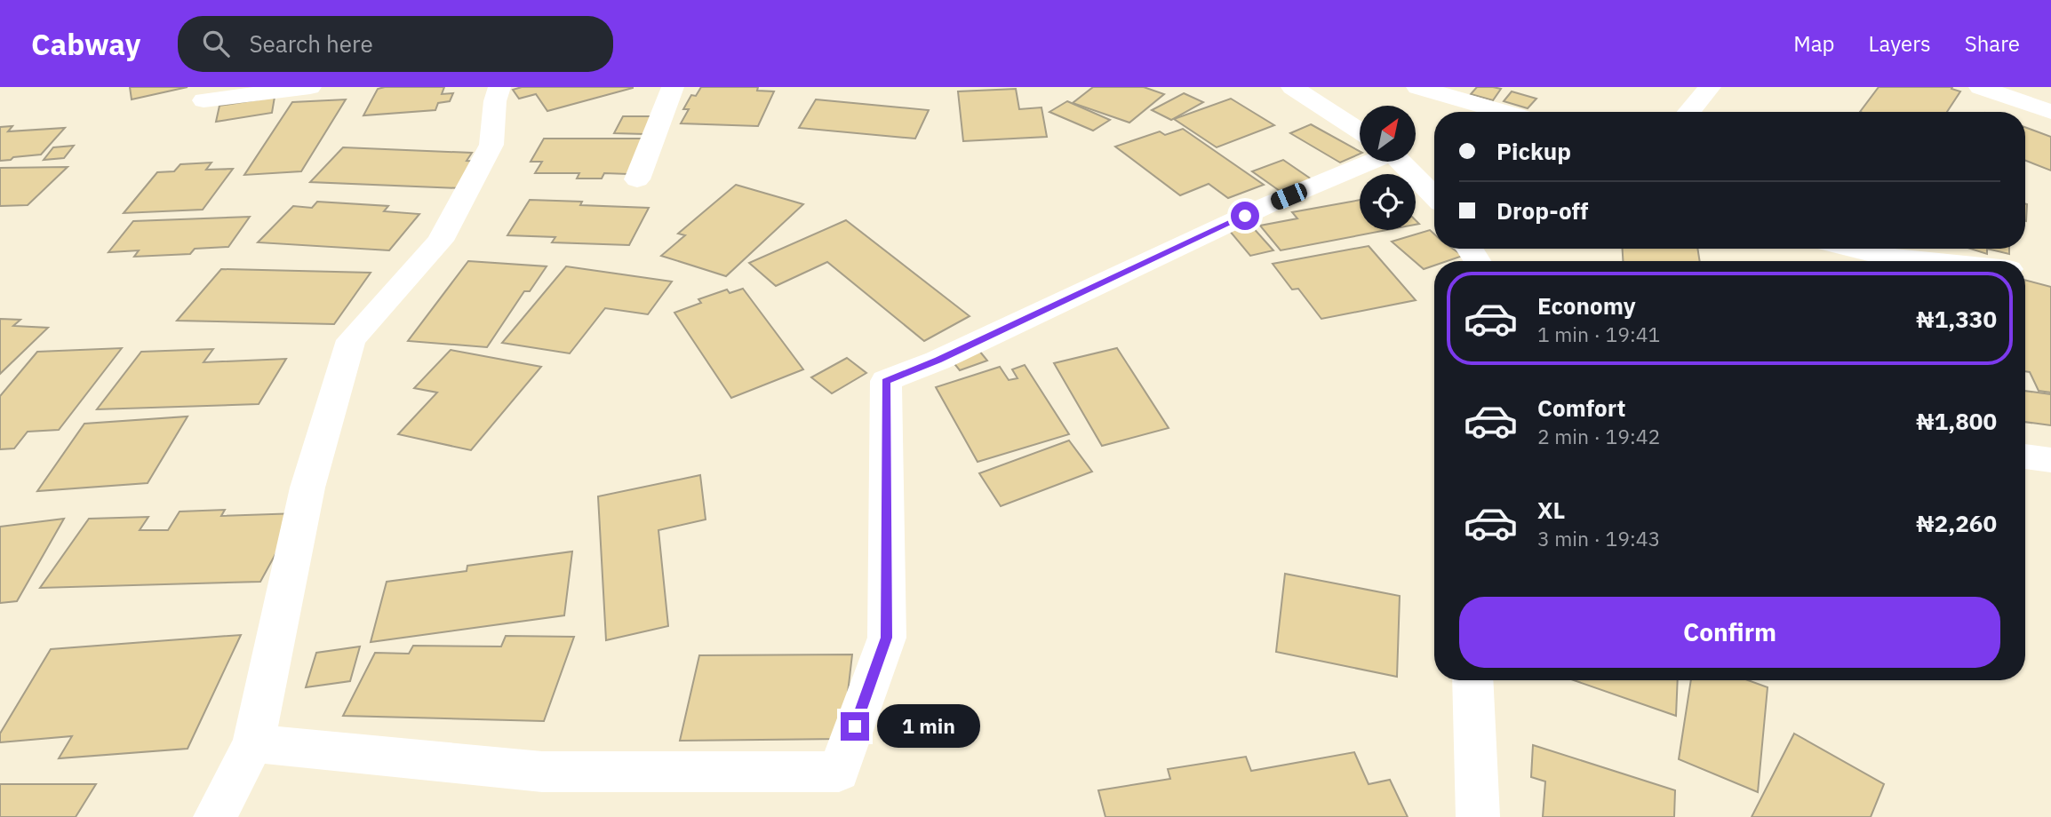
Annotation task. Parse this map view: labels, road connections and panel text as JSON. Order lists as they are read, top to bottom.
{
  "north": "top right",
  "page": {
    "header": "Cabway",
    "search": "Search here",
    "nav": ["Map", "Layers", "Share"],
    "banner": ["Pickup", "Drop-off"],
    "list": [
      {
        "name": "Economy",
        "note": "1 min · 19:41",
        "value": "₦1,330"
      },
      {
        "name": "Comfort",
        "note": "2 min · 19:42",
        "value": "₦1,800"
      },
      {
        "name": "XL",
        "note": "3 min · 19:43",
        "value": "₦2,260"
      }
    ],
    "buttons": "Confirm",
    "bubble": "1 min"
  }
}
